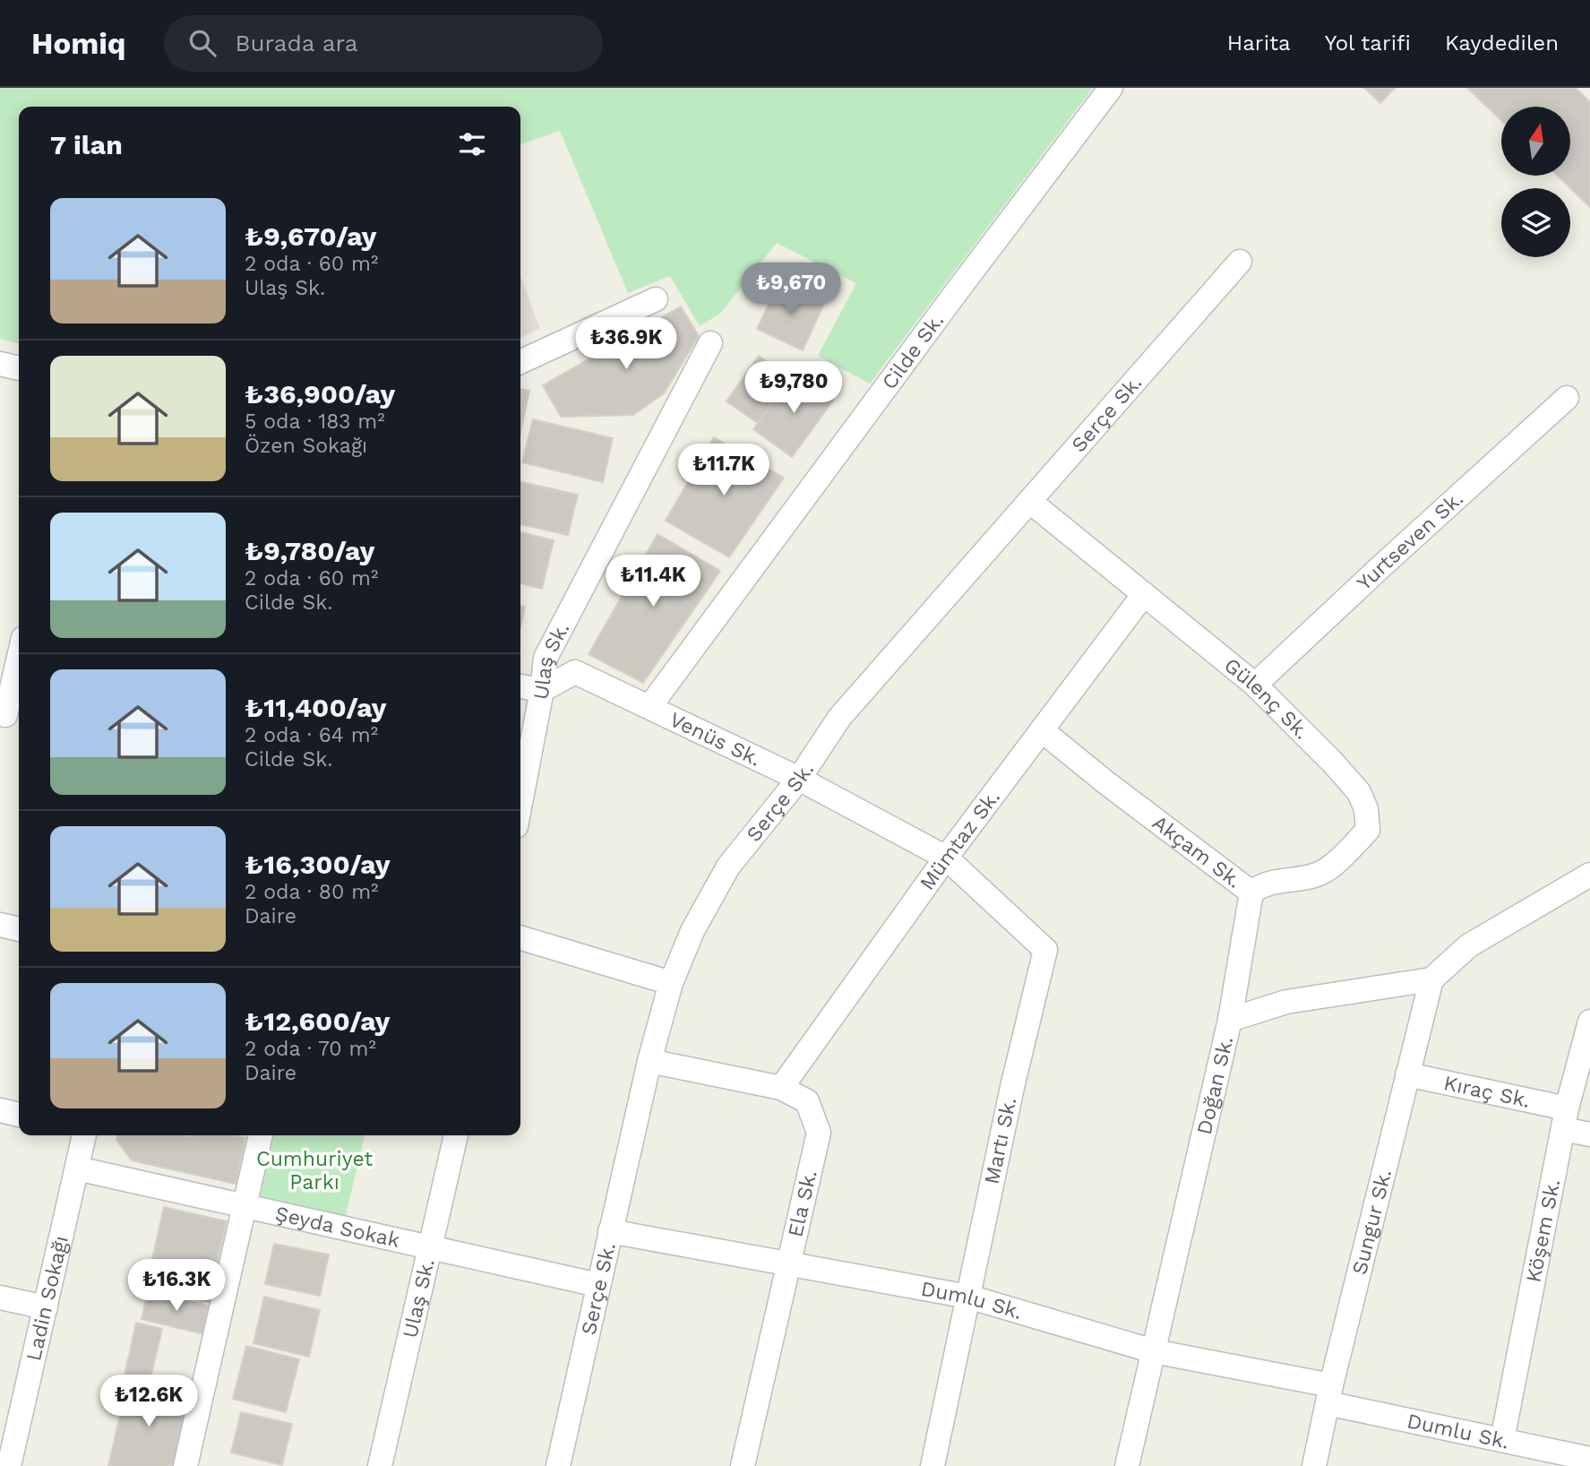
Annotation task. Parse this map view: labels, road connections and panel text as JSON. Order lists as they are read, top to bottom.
{
  "streets": {
    "street": [
      "Cilde Sk.",
      "Serçe Sk.",
      "Yurtseven Sk.",
      "Ulaş Sk.",
      "Gülenç Sk.",
      "Venüs Sk.",
      "Mümtaz Sk.",
      "Akçam Sk.",
      "Doğan Sk.",
      "Kıraç Sk.",
      "Martı Sk.",
      "Ela Sk.",
      "Sungur Sk.",
      "Şeyda Sokak",
      "Köşem Sk.",
      "Ladin Sokağı",
      "Dumlu Sk."
    ]
  },
  "crossings": [
    ["Cilde Sk.", "Venüs Sk."],
    ["Serçe Sk.", "Gülenç Sk."],
    ["Serçe Sk.", "Venüs Sk."],
    ["Serçe Sk.", "Ela Sk."],
    ["Serçe Sk.", "Şeyda Sokak"],
    ["Serçe Sk.", "Dumlu Sk."],
    ["Yurtseven Sk.", "Gülenç Sk."],
    ["Ulaş Sk.", "Venüs Sk."],
    ["Ulaş Sk.", "Şeyda Sokak"],
    ["Gülenç Sk.", "Mümtaz Sk."],
    ["Gülenç Sk.", "Akçam Sk."],
    ["Venüs Sk.", "Mümtaz Sk."],
    ["Venüs Sk.", "Martı Sk."],
    ["Mümtaz Sk.", "Akçam Sk."],
    ["Mümtaz Sk.", "Martı Sk."],
    ["Mümtaz Sk.", "Ela Sk."],
    ["Akçam Sk.", "Doğan Sk."],
    ["Doğan Sk.", "Sungur Sk."],
    ["Doğan Sk.", "Dumlu Sk."],
    ["Kıraç Sk.", "Sungur Sk."],
    ["Kıraç Sk.", "Köşem Sk."],
    ["Martı Sk.", "Dumlu Sk."],
    ["Ela Sk.", "Dumlu Sk."],
    ["Sungur Sk.", "Dumlu Sk."],
    ["Şeyda Sokak", "Ladin Sokağı"],
    ["Köşem Sk.", "Dumlu Sk."]
  ],
  "parks": ["Cumhuriyet Parkı"],
  "north": "top",
  "page": {
    "header": "Homiq",
    "search": "Burada ara",
    "nav": ["Harita", "Yol tarifi", "Kaydedilen"],
    "heading": "7 ilan",
    "list": [
      {
        "name": "₺9,670/ay",
        "note": "2 oda · 60 m² · Ulaş Sk."
      },
      {
        "name": "₺36,900/ay",
        "note": "5 oda · 183 m² · Özen Sokağı"
      },
      {
        "name": "₺9,780/ay",
        "note": "2 oda · 60 m² · Cilde Sk."
      },
      {
        "name": "₺11,400/ay",
        "note": "2 oda · 64 m² · Cilde Sk."
      },
      {
        "name": "₺16,300/ay",
        "note": "2 oda · 80 m² · Daire"
      },
      {
        "name": "₺12,600/ay",
        "note": "2 oda · 70 m² · Daire"
      }
    ],
    "price": [
      "₺9,670",
      "₺36.9K",
      "₺9,780",
      "₺11.7K",
      "₺11.4K",
      "₺16.3K",
      "₺12.6K"
    ]
  }
}
